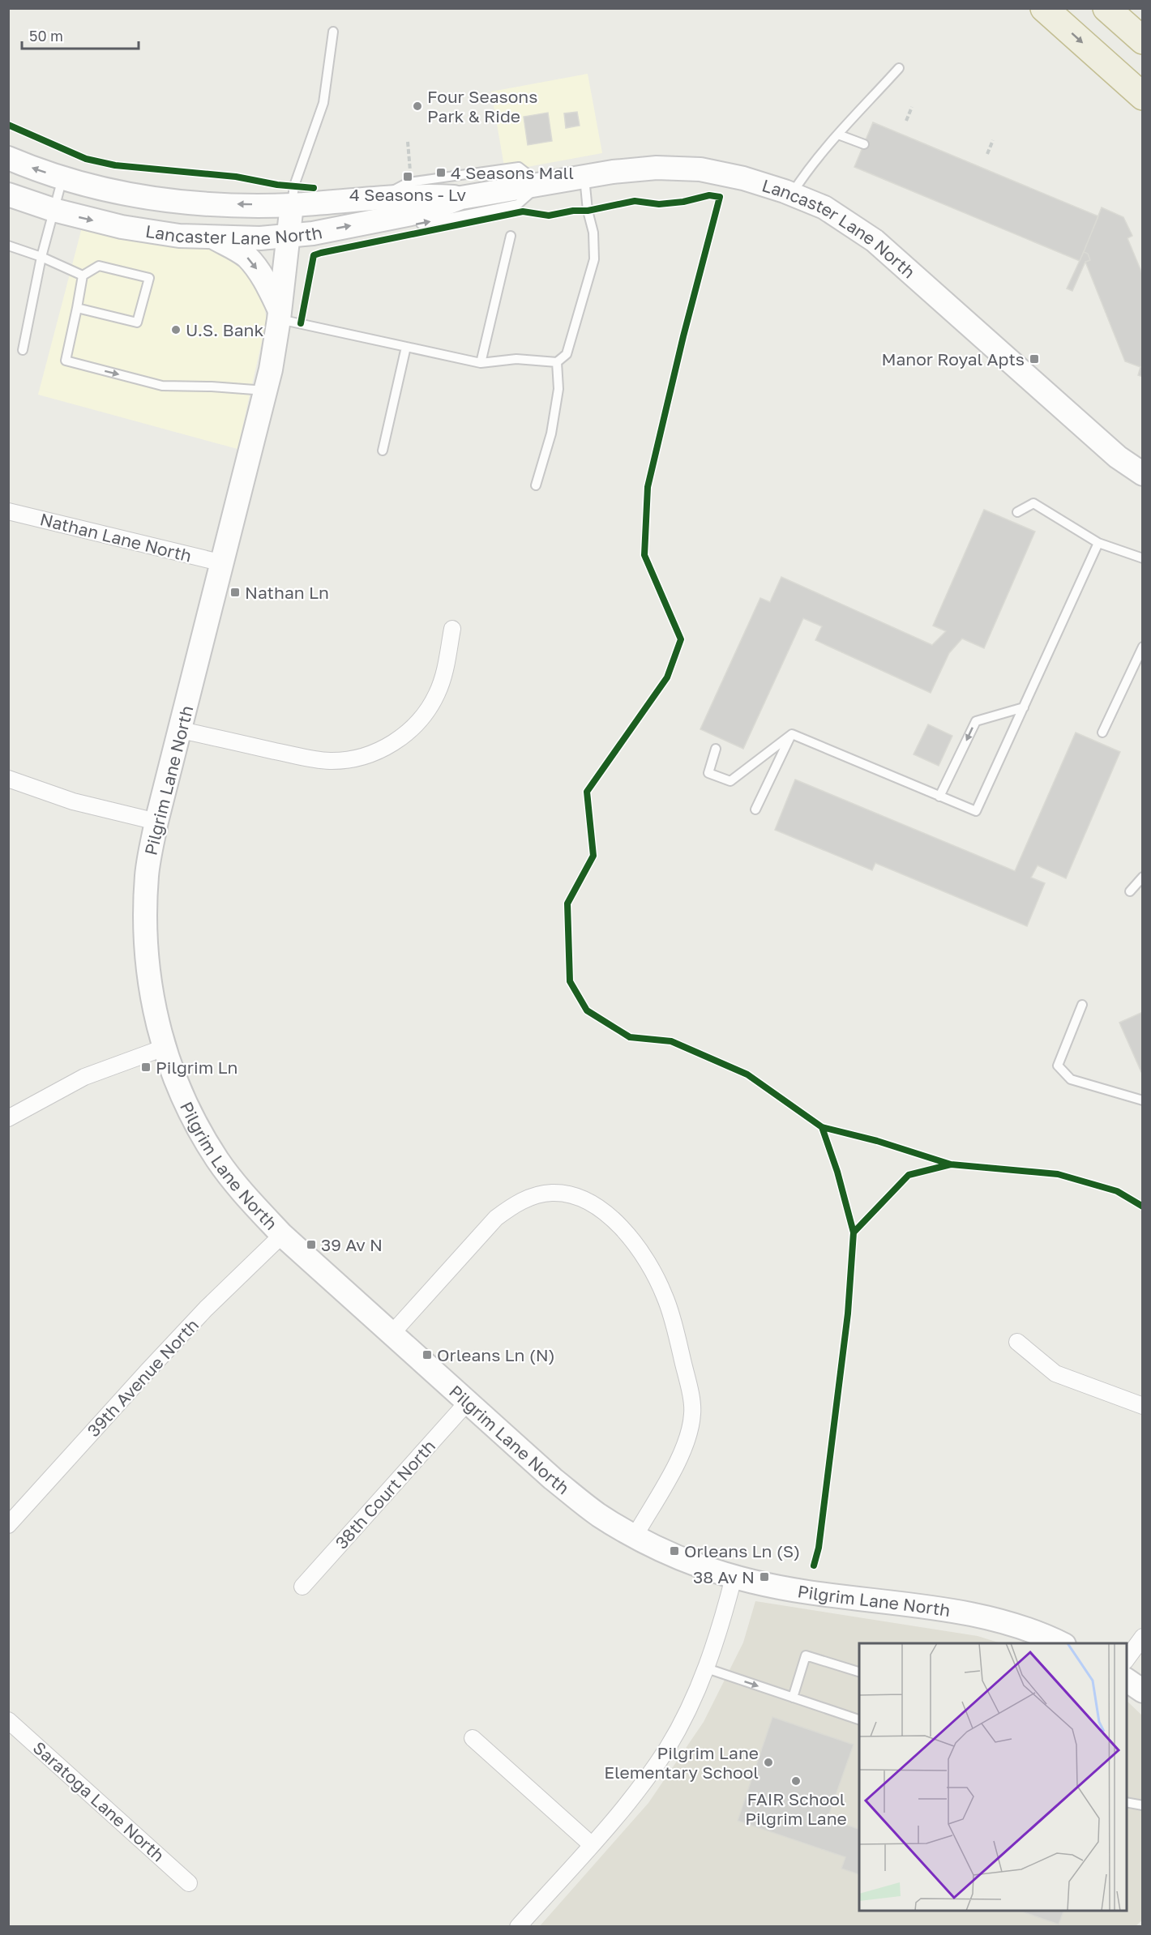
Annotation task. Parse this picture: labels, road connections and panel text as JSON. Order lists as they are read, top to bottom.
{
  "streets": {
    "street": [
      "Lancaster Lane North",
      "Nathan Lane North",
      "Pilgrim Lane North",
      "39th Avenue North",
      "38th Court North",
      "Saratoga Lane North"
    ]
  },
  "crossings": [
    ["Lancaster Lane North", "Pilgrim Lane North"],
    ["Nathan Lane North", "Pilgrim Lane North"],
    ["Pilgrim Lane North", "39th Avenue North"],
    ["Pilgrim Lane North", "38th Court North"]
  ],
  "places": {
    "other": [
      "Four Seasons Park & Ride",
      "U.S. Bank",
      "Pilgrim Lane Elementary School",
      "FAIR School Pilgrim Lane"
    ],
    "transit": [
      "4 Seasons Mall",
      "4 Seasons - Lv",
      "Manor Royal Apts",
      "Nathan Ln",
      "Pilgrim Ln",
      "39 Av N",
      "Orleans Ln (N)",
      "Orleans Ln (S)",
      "38 Av N"
    ]
  },
  "scale_bar": "50 m"
}
